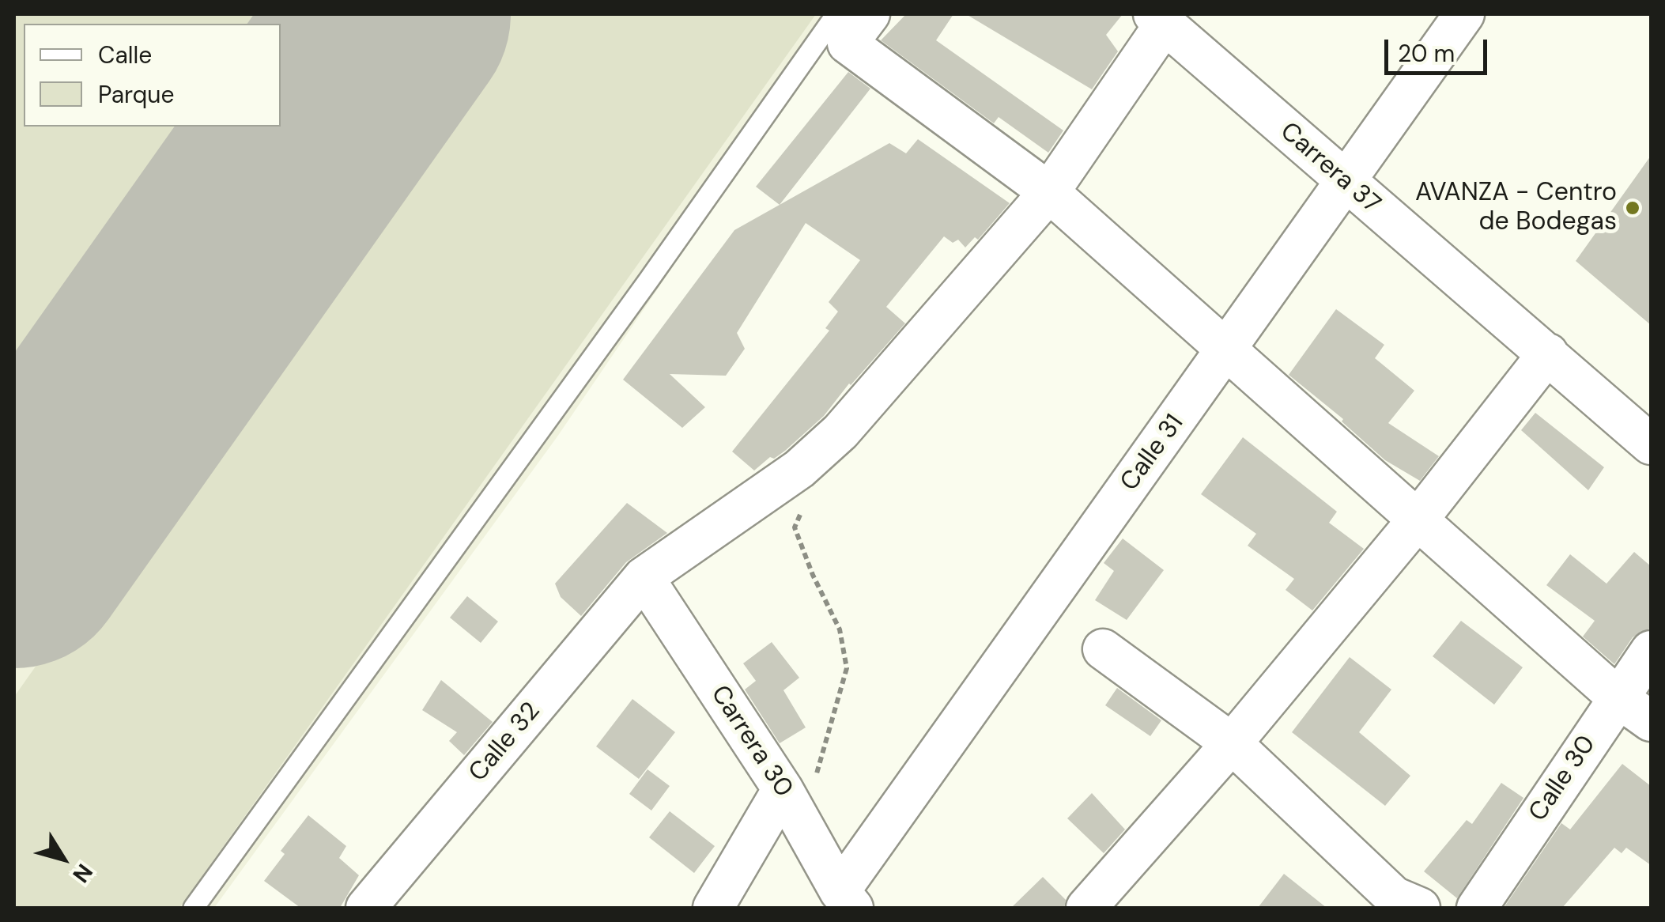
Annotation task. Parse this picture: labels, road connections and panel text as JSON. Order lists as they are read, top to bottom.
{
  "streets": {
    "street": [
      "Carrera 37",
      "Calle 31",
      "Carrera 30",
      "Calle 32",
      "Calle 30"
    ]
  },
  "crossings": [
    ["Carrera 37", "Calle 31"],
    ["Carrera 37", "Calle 32"],
    ["Calle 31", "Carrera 30"],
    ["Carrera 30", "Calle 32"]
  ],
  "places": ["AVANZA - Centro de Bodegas"],
  "legend": ["Calle", "Parque"],
  "scale_bar": "20 m",
  "north": "bottom right"
}
